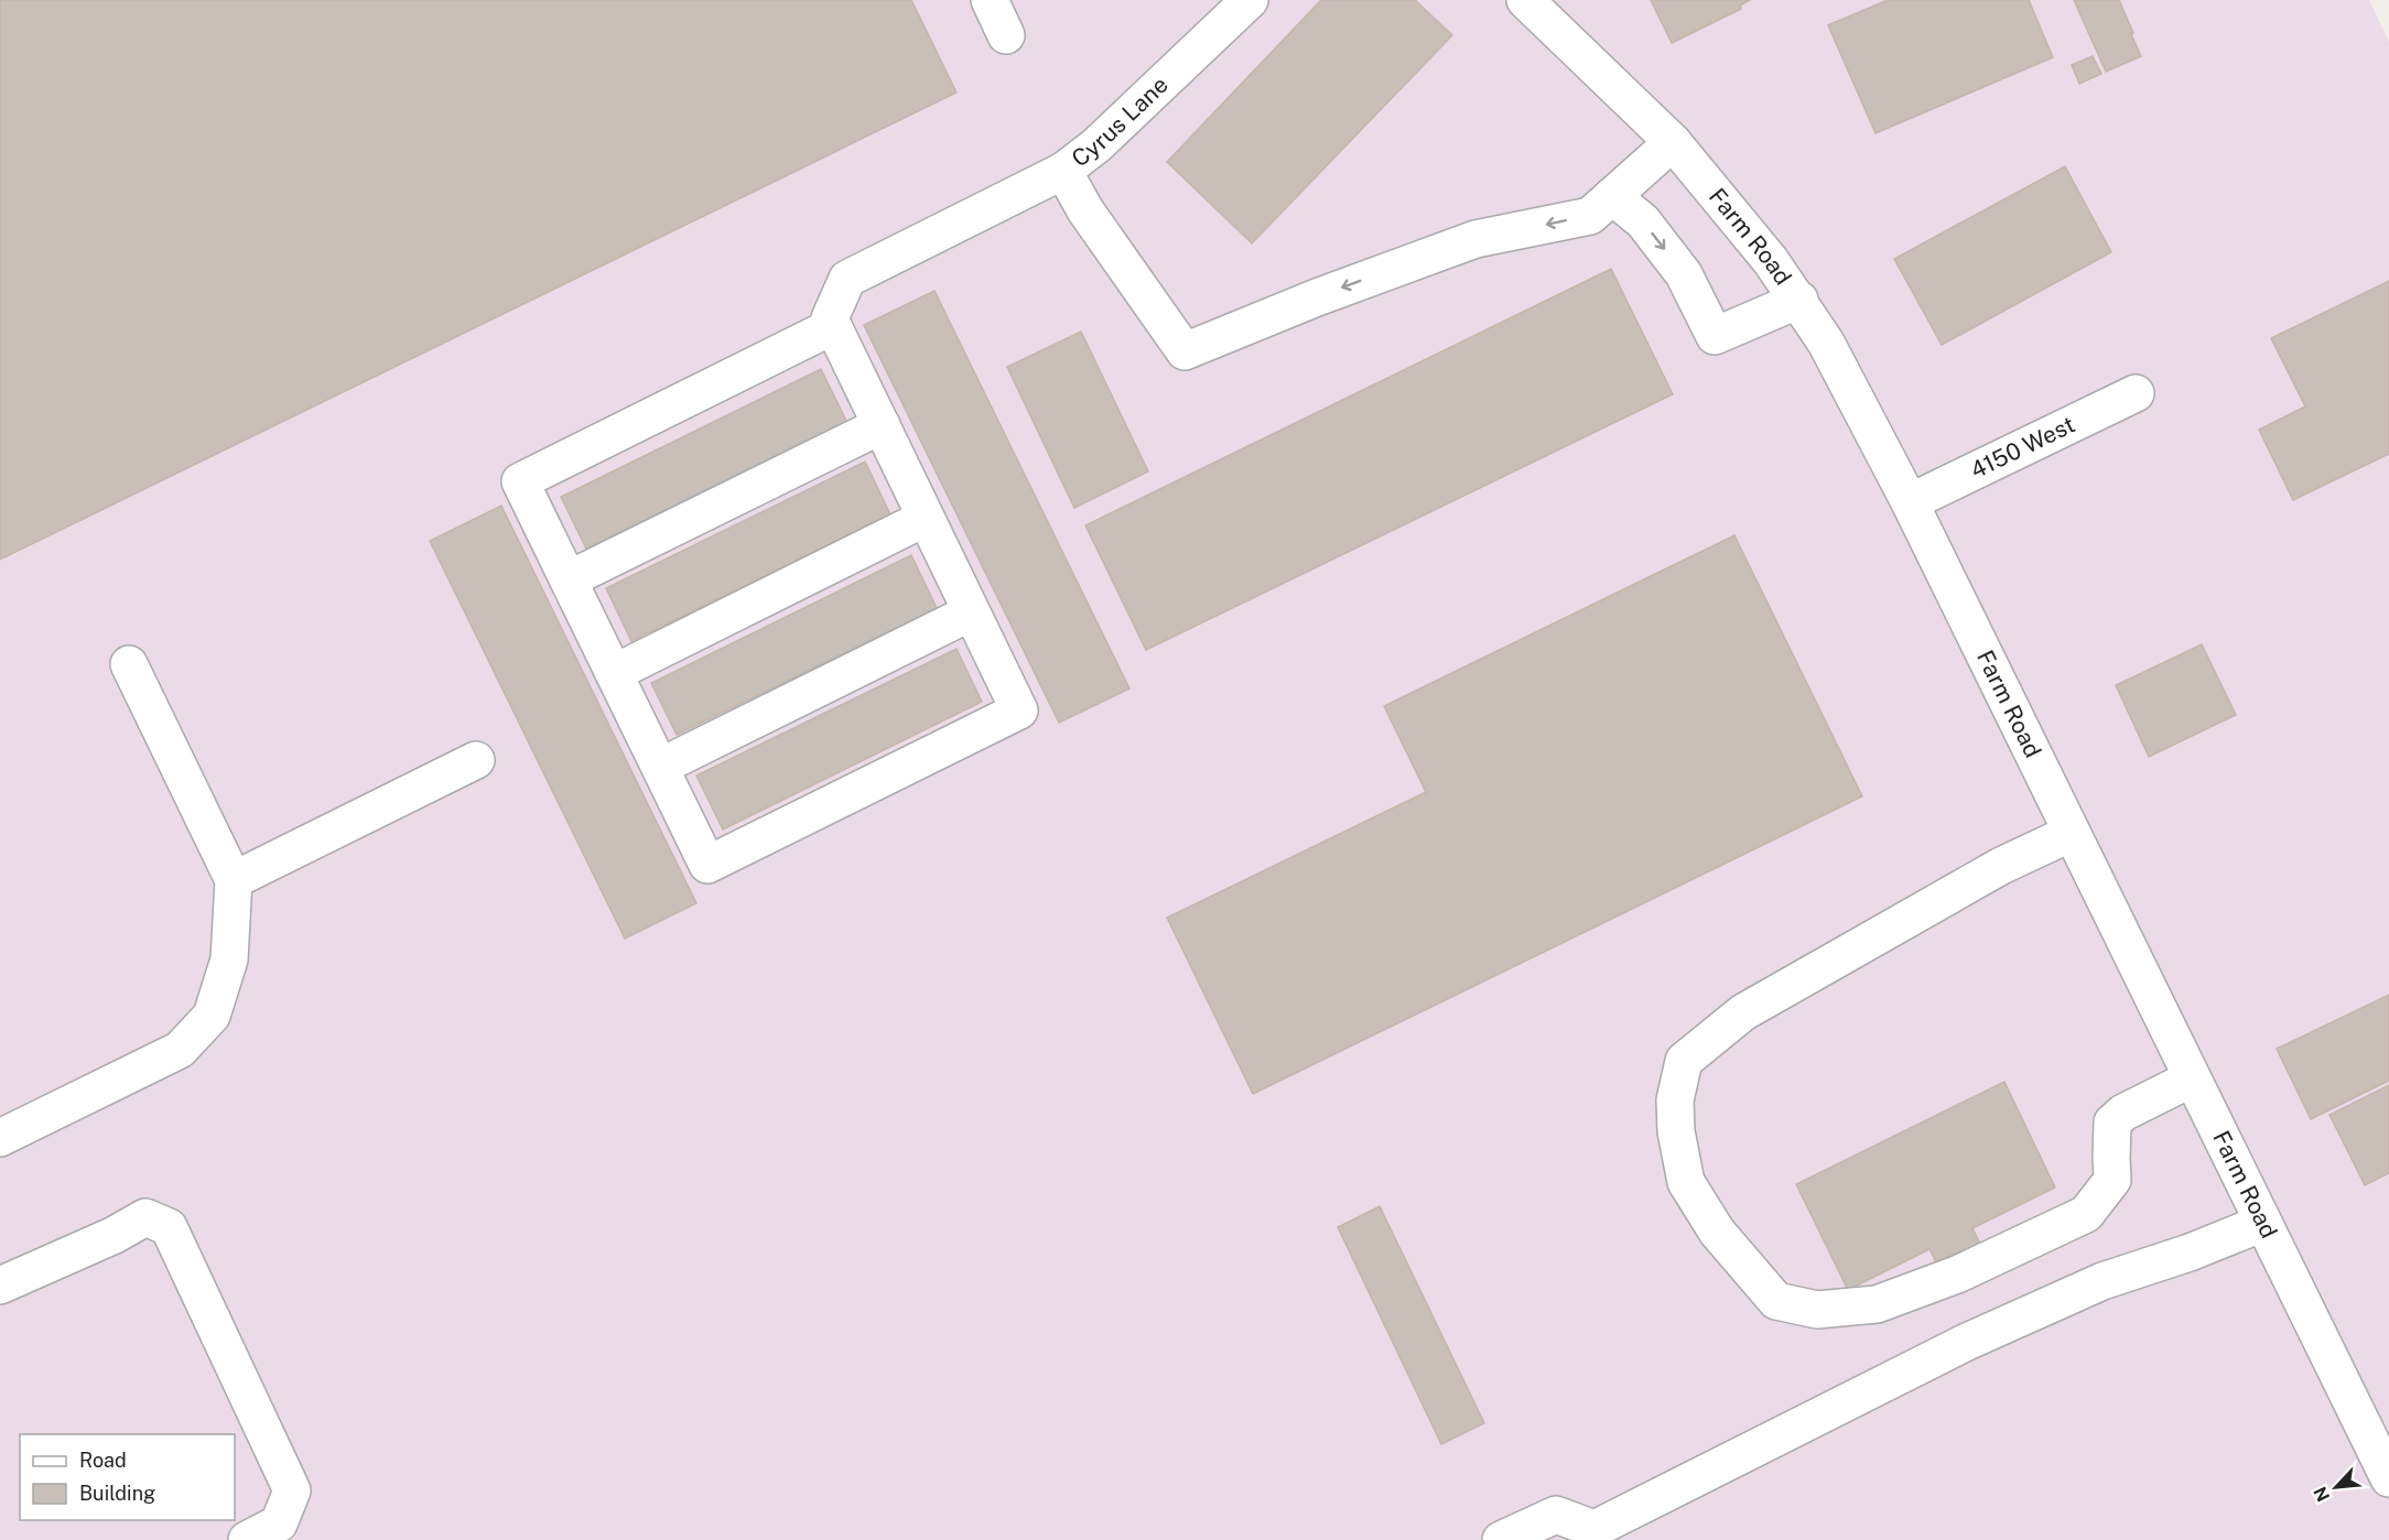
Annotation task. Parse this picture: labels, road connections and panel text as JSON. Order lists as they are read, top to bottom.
{
  "streets": {
    "street": ["Cyrus Lane", "Farm Road", "4150 West"]
  },
  "crossings": [
    ["Farm Road", "4150 West"]
  ],
  "legend": ["Road", "Building"],
  "north": "bottom left"
}
